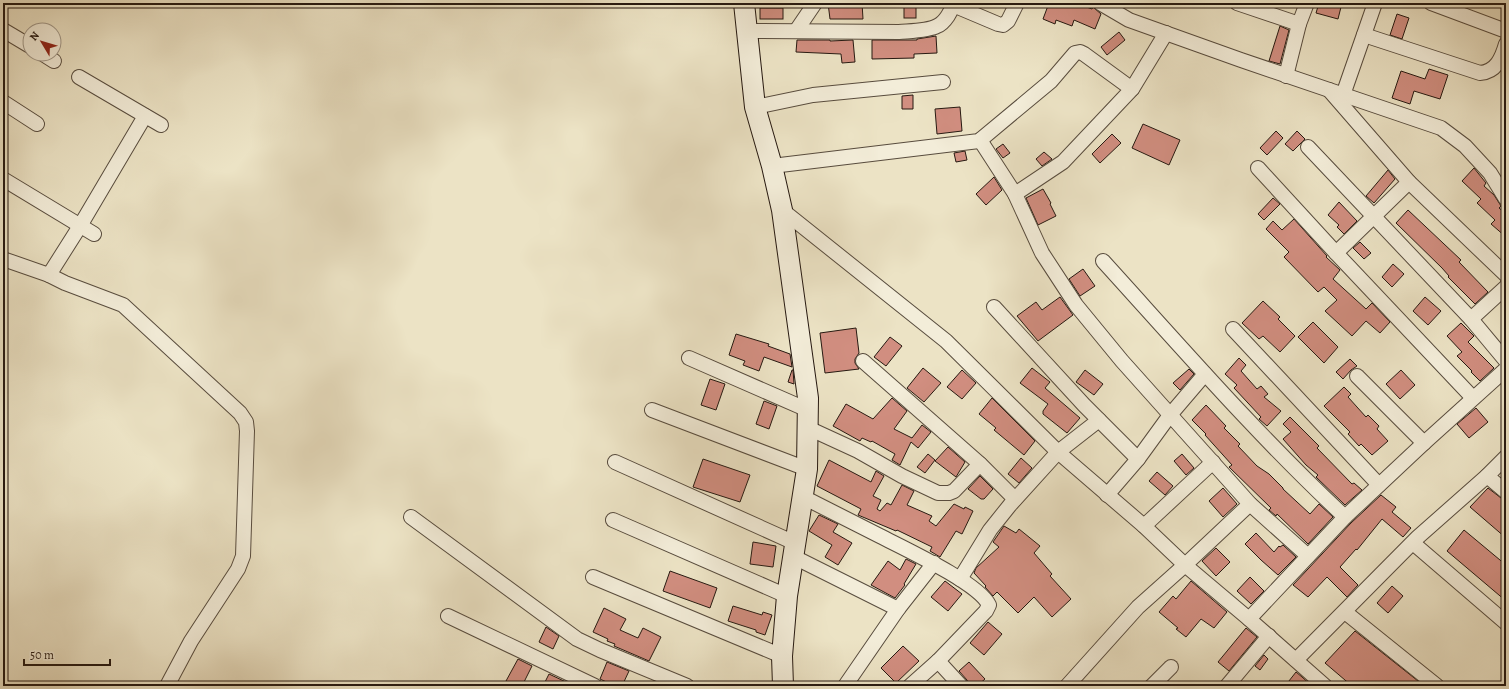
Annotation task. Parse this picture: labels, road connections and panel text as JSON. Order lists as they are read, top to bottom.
{
  "scale_bar": "50 m",
  "north": "top left"
}
